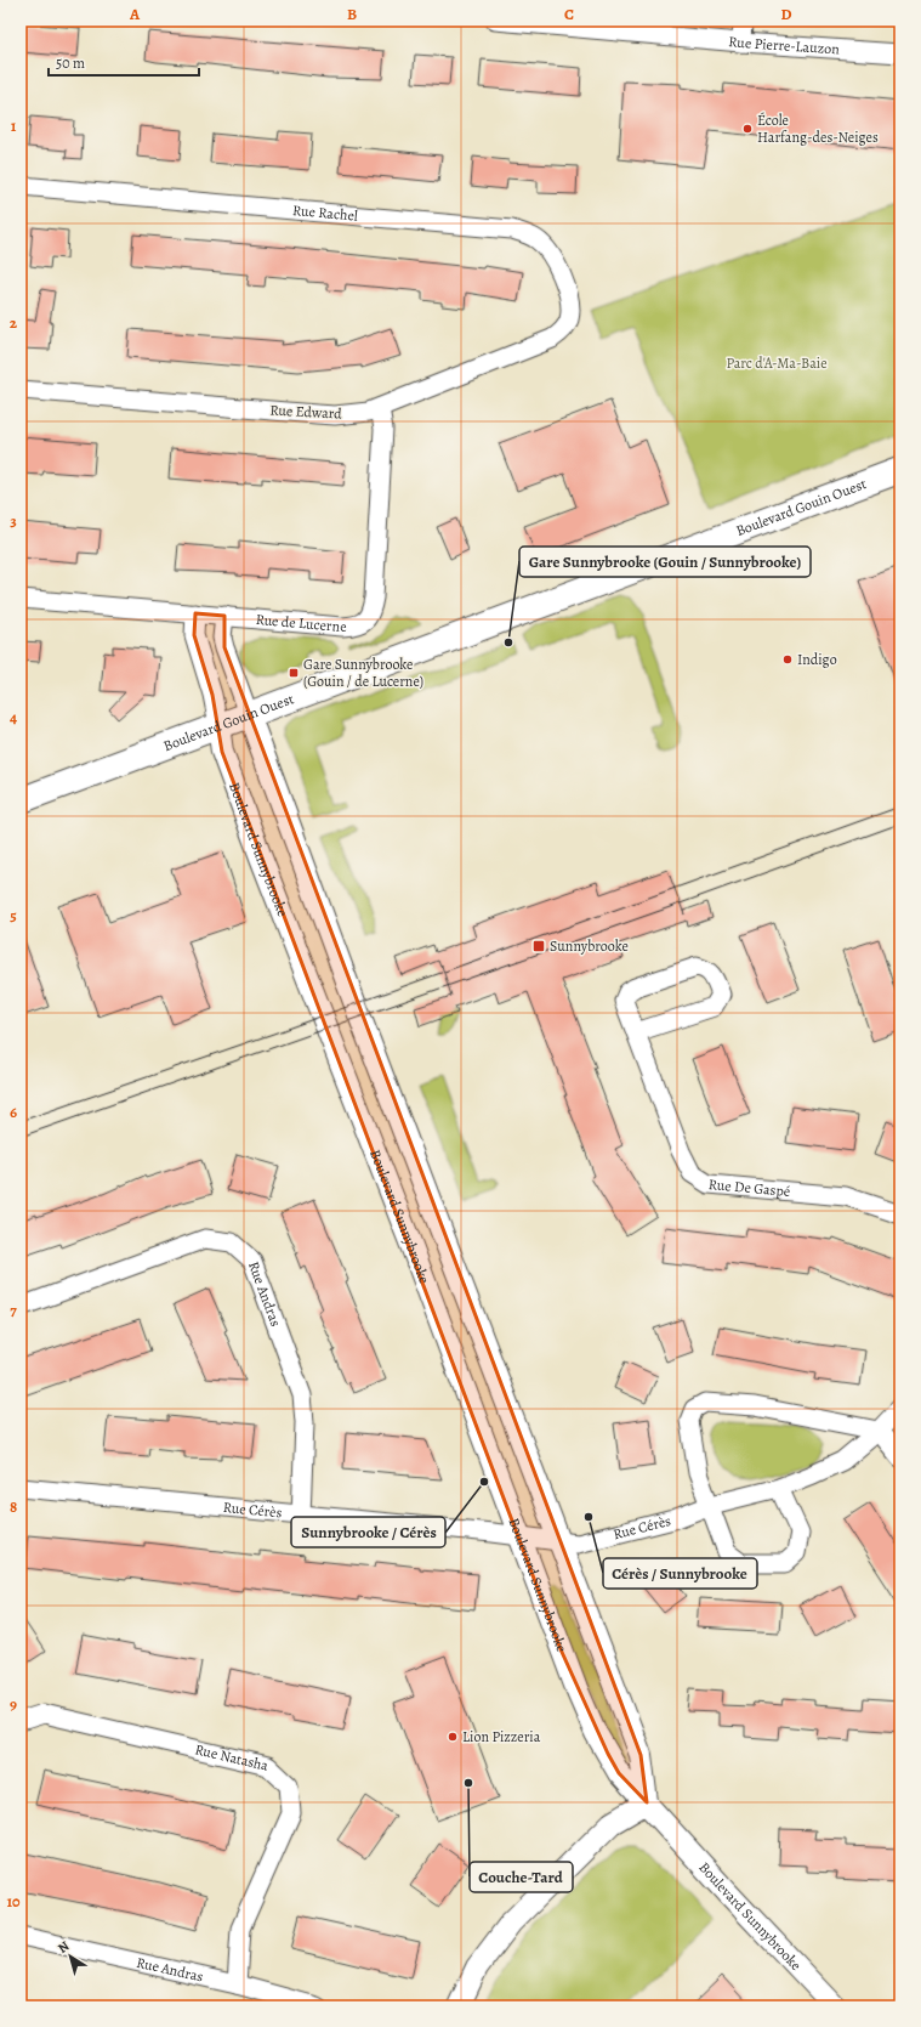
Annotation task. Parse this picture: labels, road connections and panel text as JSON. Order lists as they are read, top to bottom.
{
  "streets": {
    "main road": ["Boulevard Gouin Ouest"],
    "street": [
      "Rue Pierre-Lauzon",
      "Rue Rachel",
      "Rue Edward",
      "Rue de Lucerne",
      "Boulevard Sunnybrooke",
      "Rue De Gaspé",
      "Rue Andras",
      "Rue Cérès",
      "Rue Natasha"
    ]
  },
  "crossings": [
    ["Rue Rachel", "Rue Edward"],
    ["Rue Edward", "Rue de Lucerne"],
    ["Boulevard Gouin Ouest", "Boulevard Sunnybrooke"],
    ["Rue de Lucerne", "Boulevard Sunnybrooke"],
    ["Boulevard Sunnybrooke", "Rue Cérès"],
    ["Rue Andras", "Rue Cérès"],
    ["Rue Andras", "Rue Natasha"]
  ],
  "parks": ["Parc d'A-Ma-Baie"],
  "places": {
    "other": [
      "École Harfang-des-Neiges",
      "Gare Sunnybrooke (Gouin / Sunnybrooke)",
      "Indigo",
      "Sunnybrooke / Cérès",
      "Cérès / Sunnybrooke",
      "Lion Pizzeria",
      "Couche-Tard"
    ],
    "transit": ["Gare Sunnybrooke (Gouin / de Lucerne)", "Sunnybrooke"]
  },
  "scale_bar": "50 m",
  "north": "top left",
  "grid": {
    "columns": [
      "A",
      "B",
      "C",
      "D"
    ],
    "rows": [
      "1",
      "2",
      "3",
      "4",
      "5",
      "6",
      "7",
      "8",
      "9",
      "10"
    ]
  }
}
